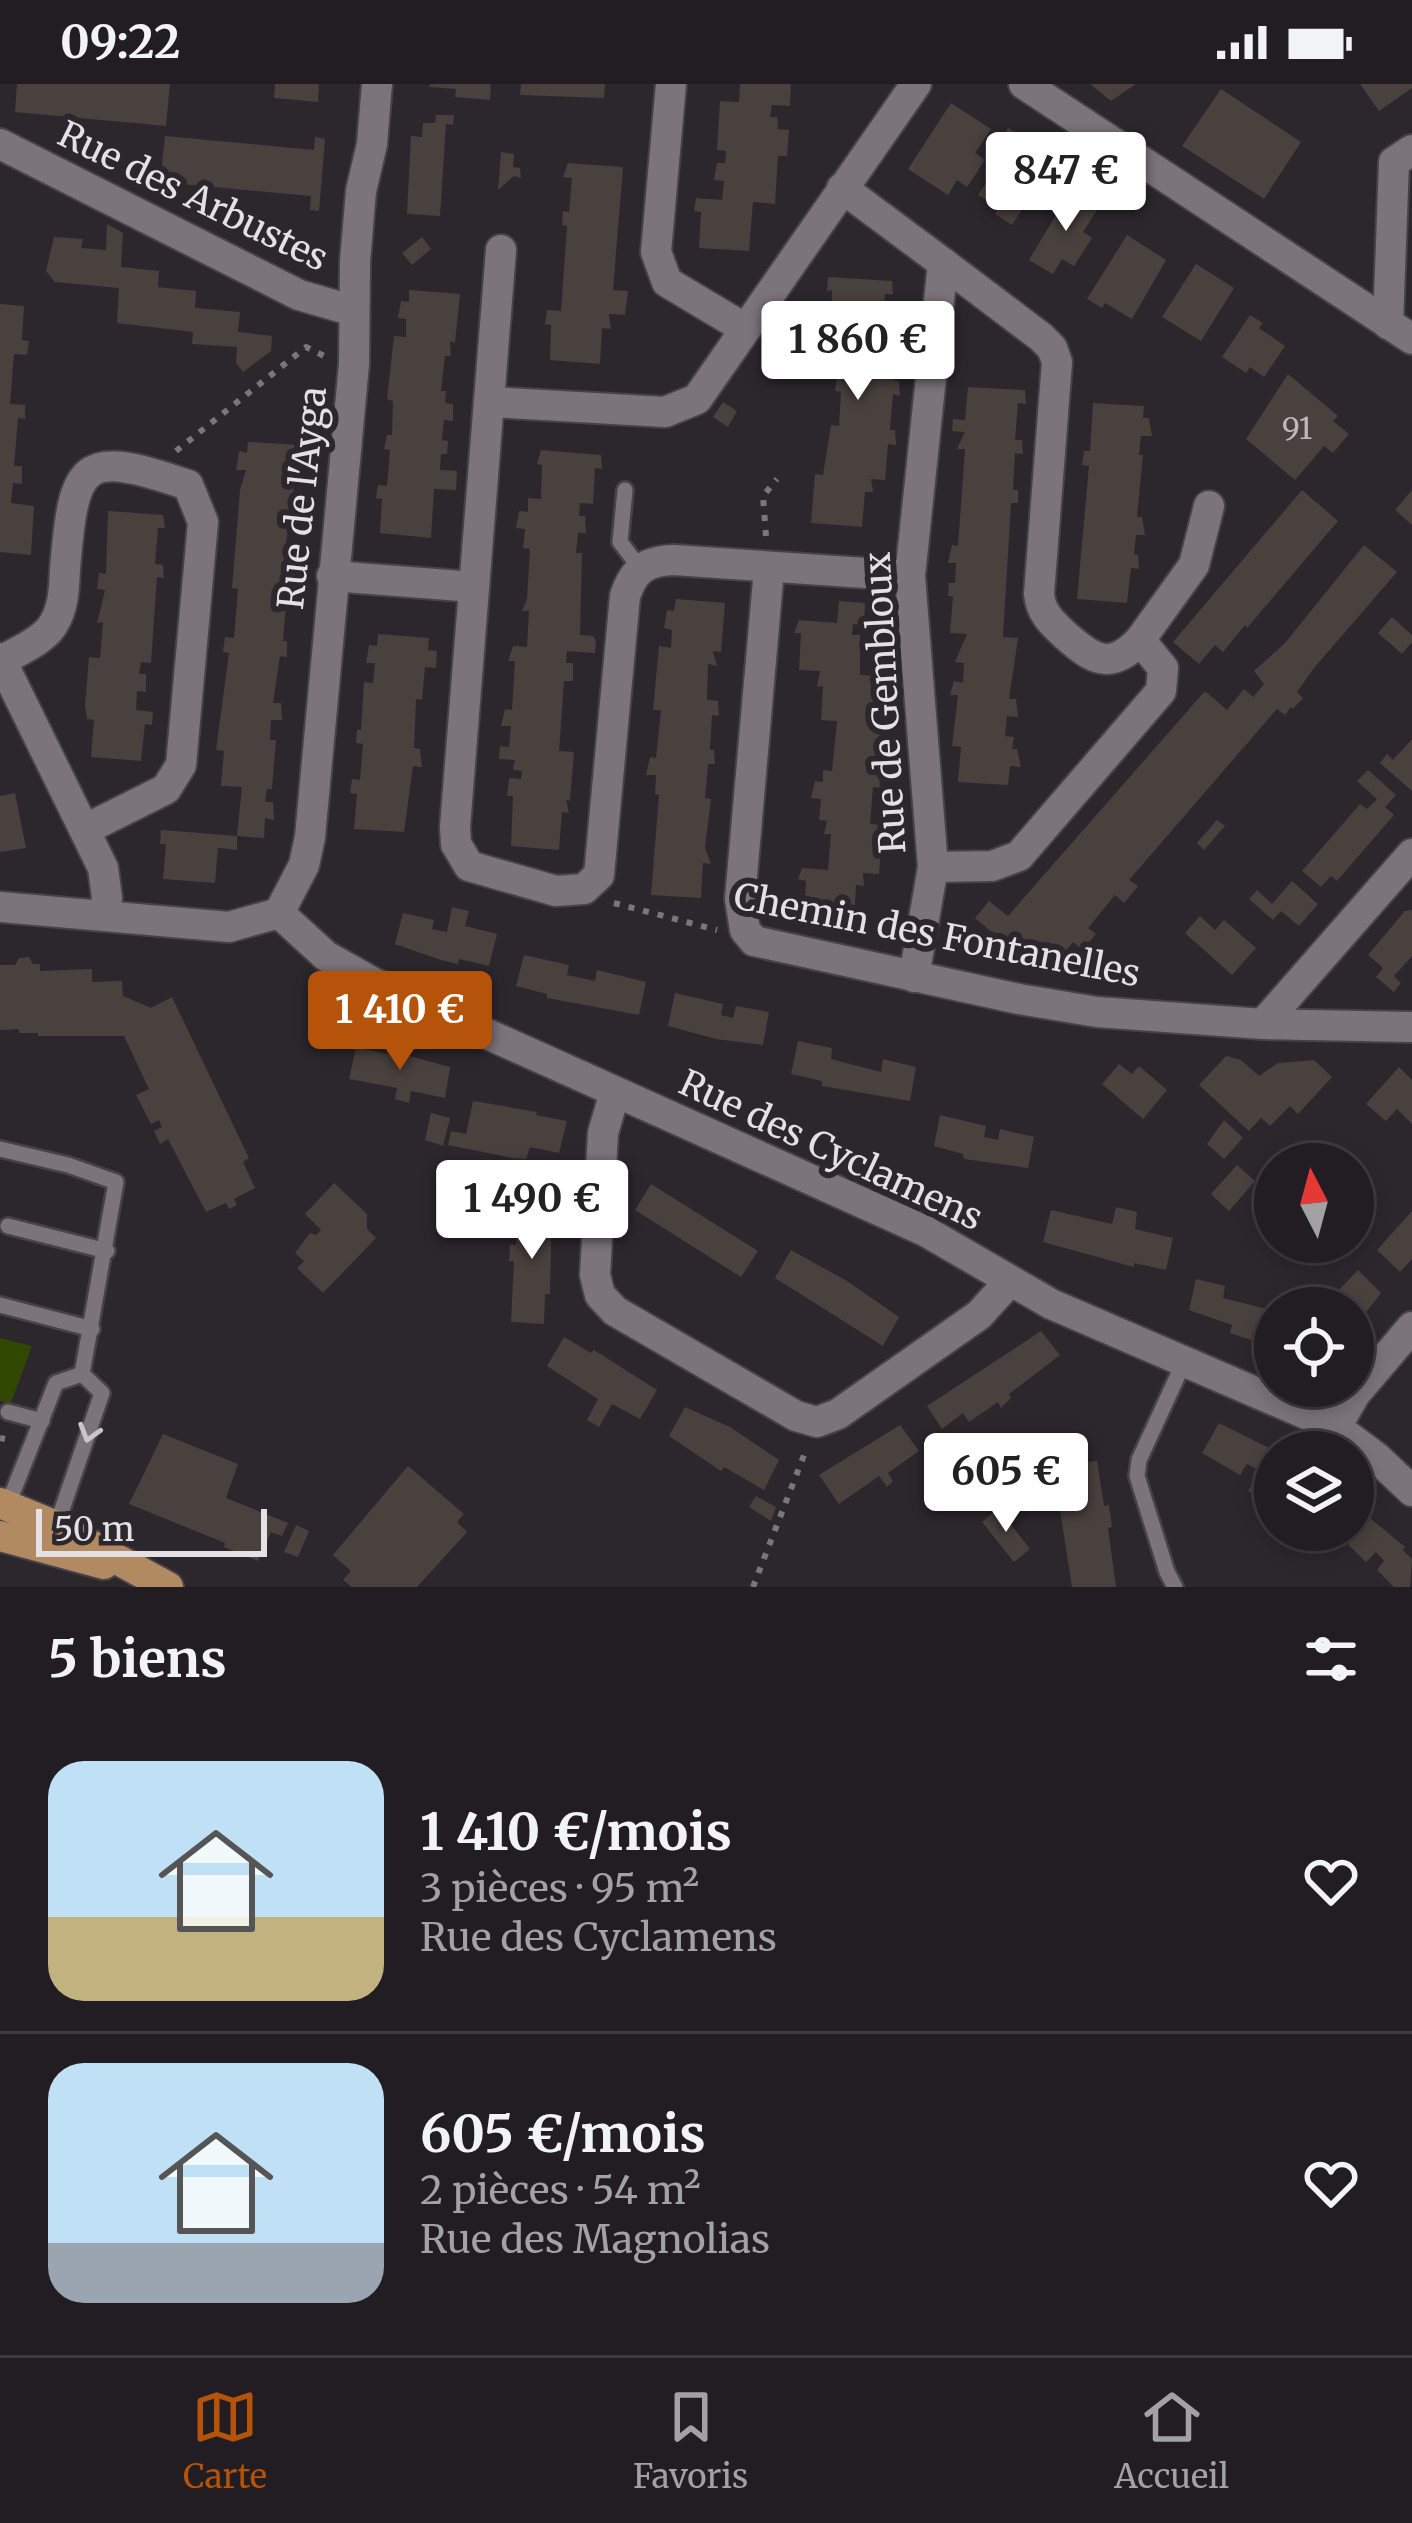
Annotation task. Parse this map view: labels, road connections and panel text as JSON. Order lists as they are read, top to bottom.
{
  "streets": {
    "street": [
      "Rue des Arbustes",
      "Rue de l'Ayga",
      "Rue de Gembloux",
      "Chemin des Fontanelles",
      "Rue des Cyclamens"
    ]
  },
  "crossings": [
    ["Rue des Arbustes", "Rue de l'Ayga"],
    ["Rue de l'Ayga", "Rue des Cyclamens"],
    ["Rue de Gembloux", "Chemin des Fontanelles"]
  ],
  "house_numbers": ["91"],
  "scale_bar": "50 m",
  "north": "top",
  "page": {
    "status": "09:22",
    "price": [
      "847 €",
      "1 860 €",
      "1 410 €",
      "1 490 €",
      "605 €"
    ],
    "scale": "50 m",
    "heading": "5 biens",
    "list": [
      {
        "name": "1 410 €/mois",
        "note": "3 pièces · 95 m² · Rue des Cyclamens"
      },
      {
        "name": "605 €/mois",
        "note": "2 pièces · 54 m² · Rue des Magnolias"
      }
    ],
    "tabs": ["Carte", "Favoris", "Accueil"]
  }
}
